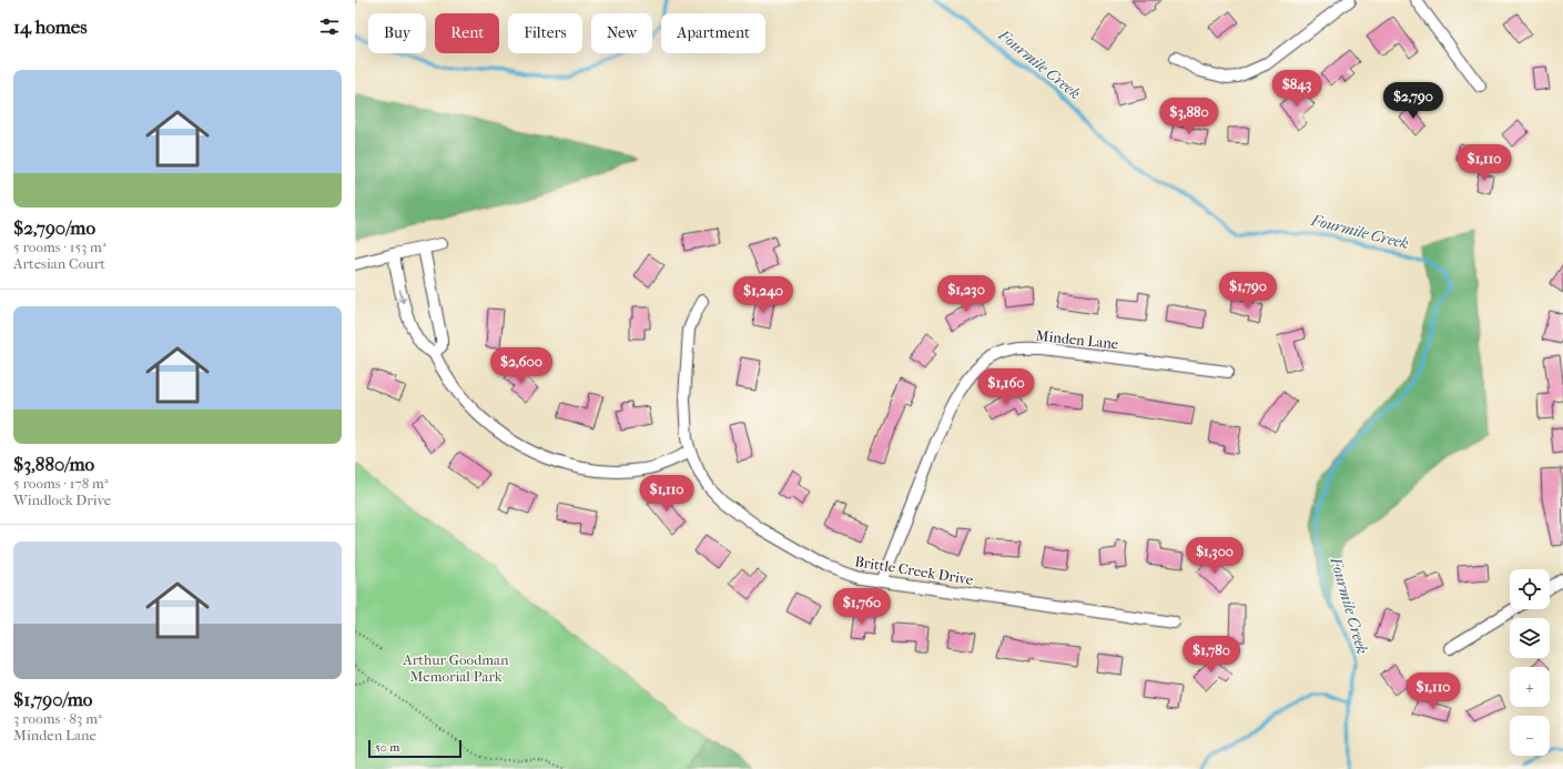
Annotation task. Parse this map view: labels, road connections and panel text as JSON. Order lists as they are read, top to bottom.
{
  "streets": {
    "street": ["Minden Lane", "Brittle Creek Drive"]
  },
  "crossings": [
    ["Minden Lane", "Brittle Creek Drive"]
  ],
  "water": ["Fourmile Creek"],
  "parks": ["Arthur Goodman Memorial Park"],
  "scale_bar": "50 m",
  "page": {
    "heading": "14 homes",
    "chip": [
      "Buy",
      "Rent",
      "Filters",
      "New",
      "Apartment"
    ],
    "list": [
      {
        "name": "$2,790/mo",
        "note": "5 rooms · 153 m² · Artesian Court"
      },
      {
        "name": "$3,880/mo",
        "note": "5 rooms · 178 m² · Windlock Drive"
      },
      {
        "name": "$1,790/mo",
        "note": "3 rooms · 83 m² · Minden Lane"
      }
    ],
    "price": [
      "$843",
      "$2,790",
      "$3,880",
      "$1,110",
      "$1,790",
      "$1,230",
      "$1,240",
      "$2,600",
      "$1,160",
      "$1,110",
      "$1,300",
      "$1,760",
      "$1,780",
      "$1,110"
    ],
    "map_buttons": ["+", "−"],
    "scale": "50 m"
  }
}
